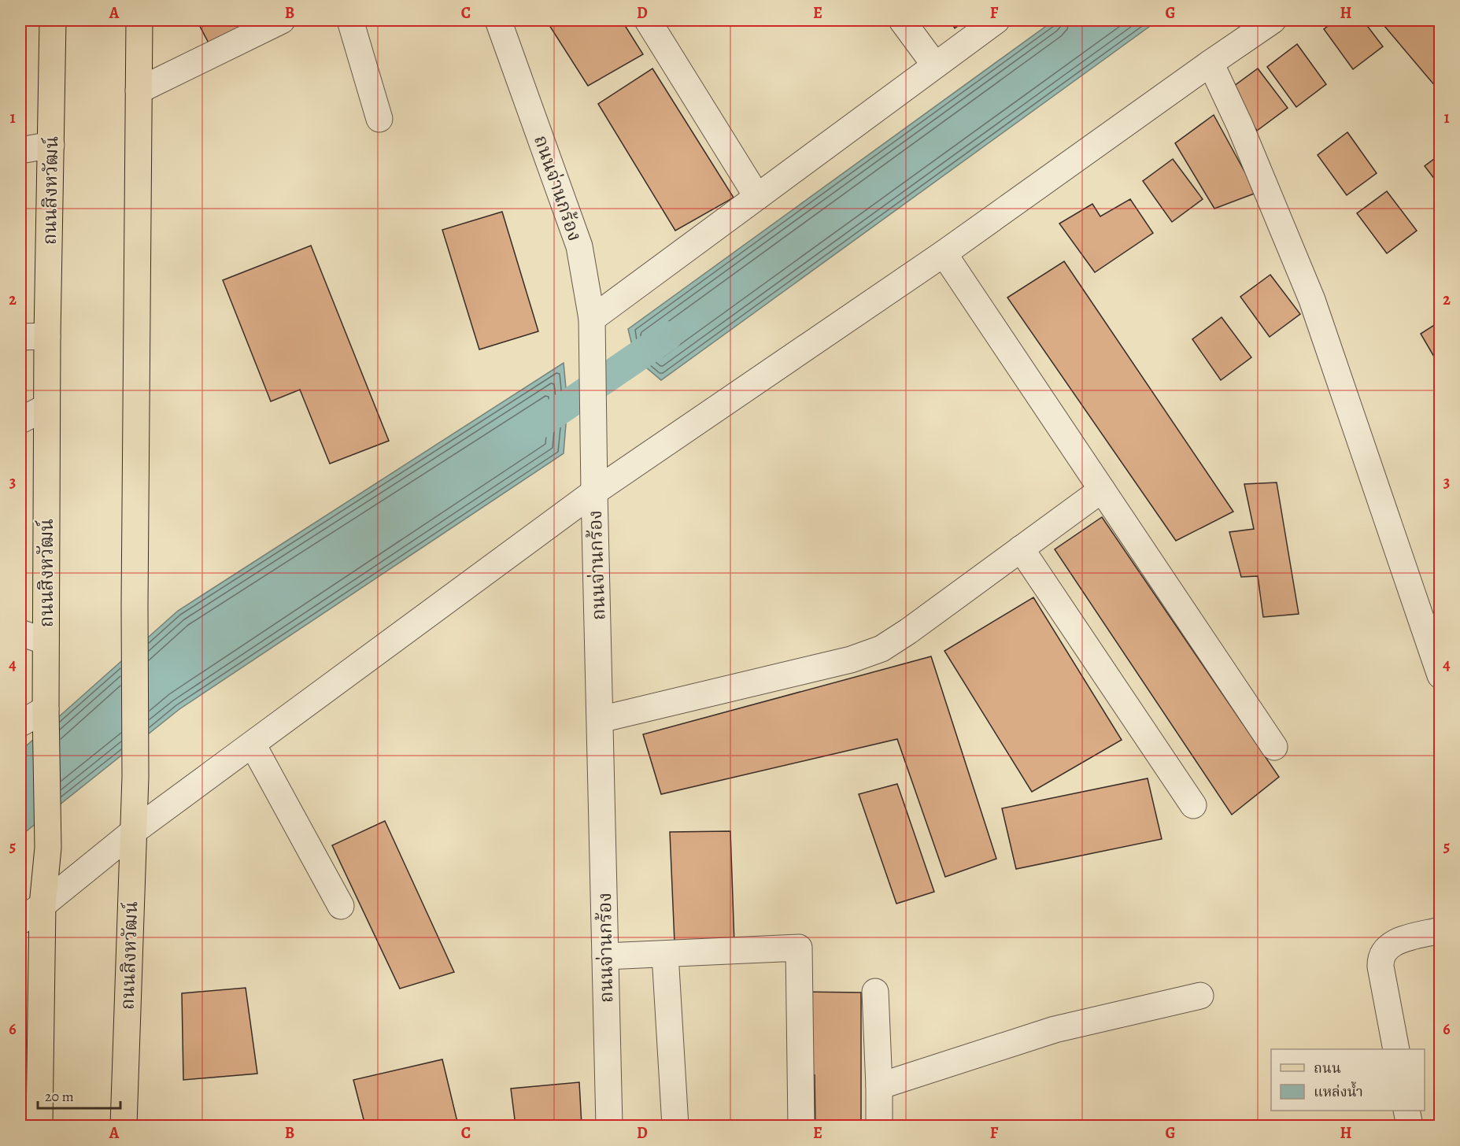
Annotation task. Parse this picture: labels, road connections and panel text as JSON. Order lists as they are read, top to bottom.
{
  "streets": {
    "main road": ["ถนนสิงหวัฒน์"],
    "street": ["ถนนจ่านกร้อง"]
  },
  "legend": ["ถนน", "แหล่งน้ำ"],
  "scale_bar": "20 m",
  "grid": {
    "columns": [
      "A",
      "B",
      "C",
      "D",
      "E",
      "F",
      "G",
      "H"
    ],
    "rows": [
      "1",
      "2",
      "3",
      "4",
      "5",
      "6"
    ]
  }
}
